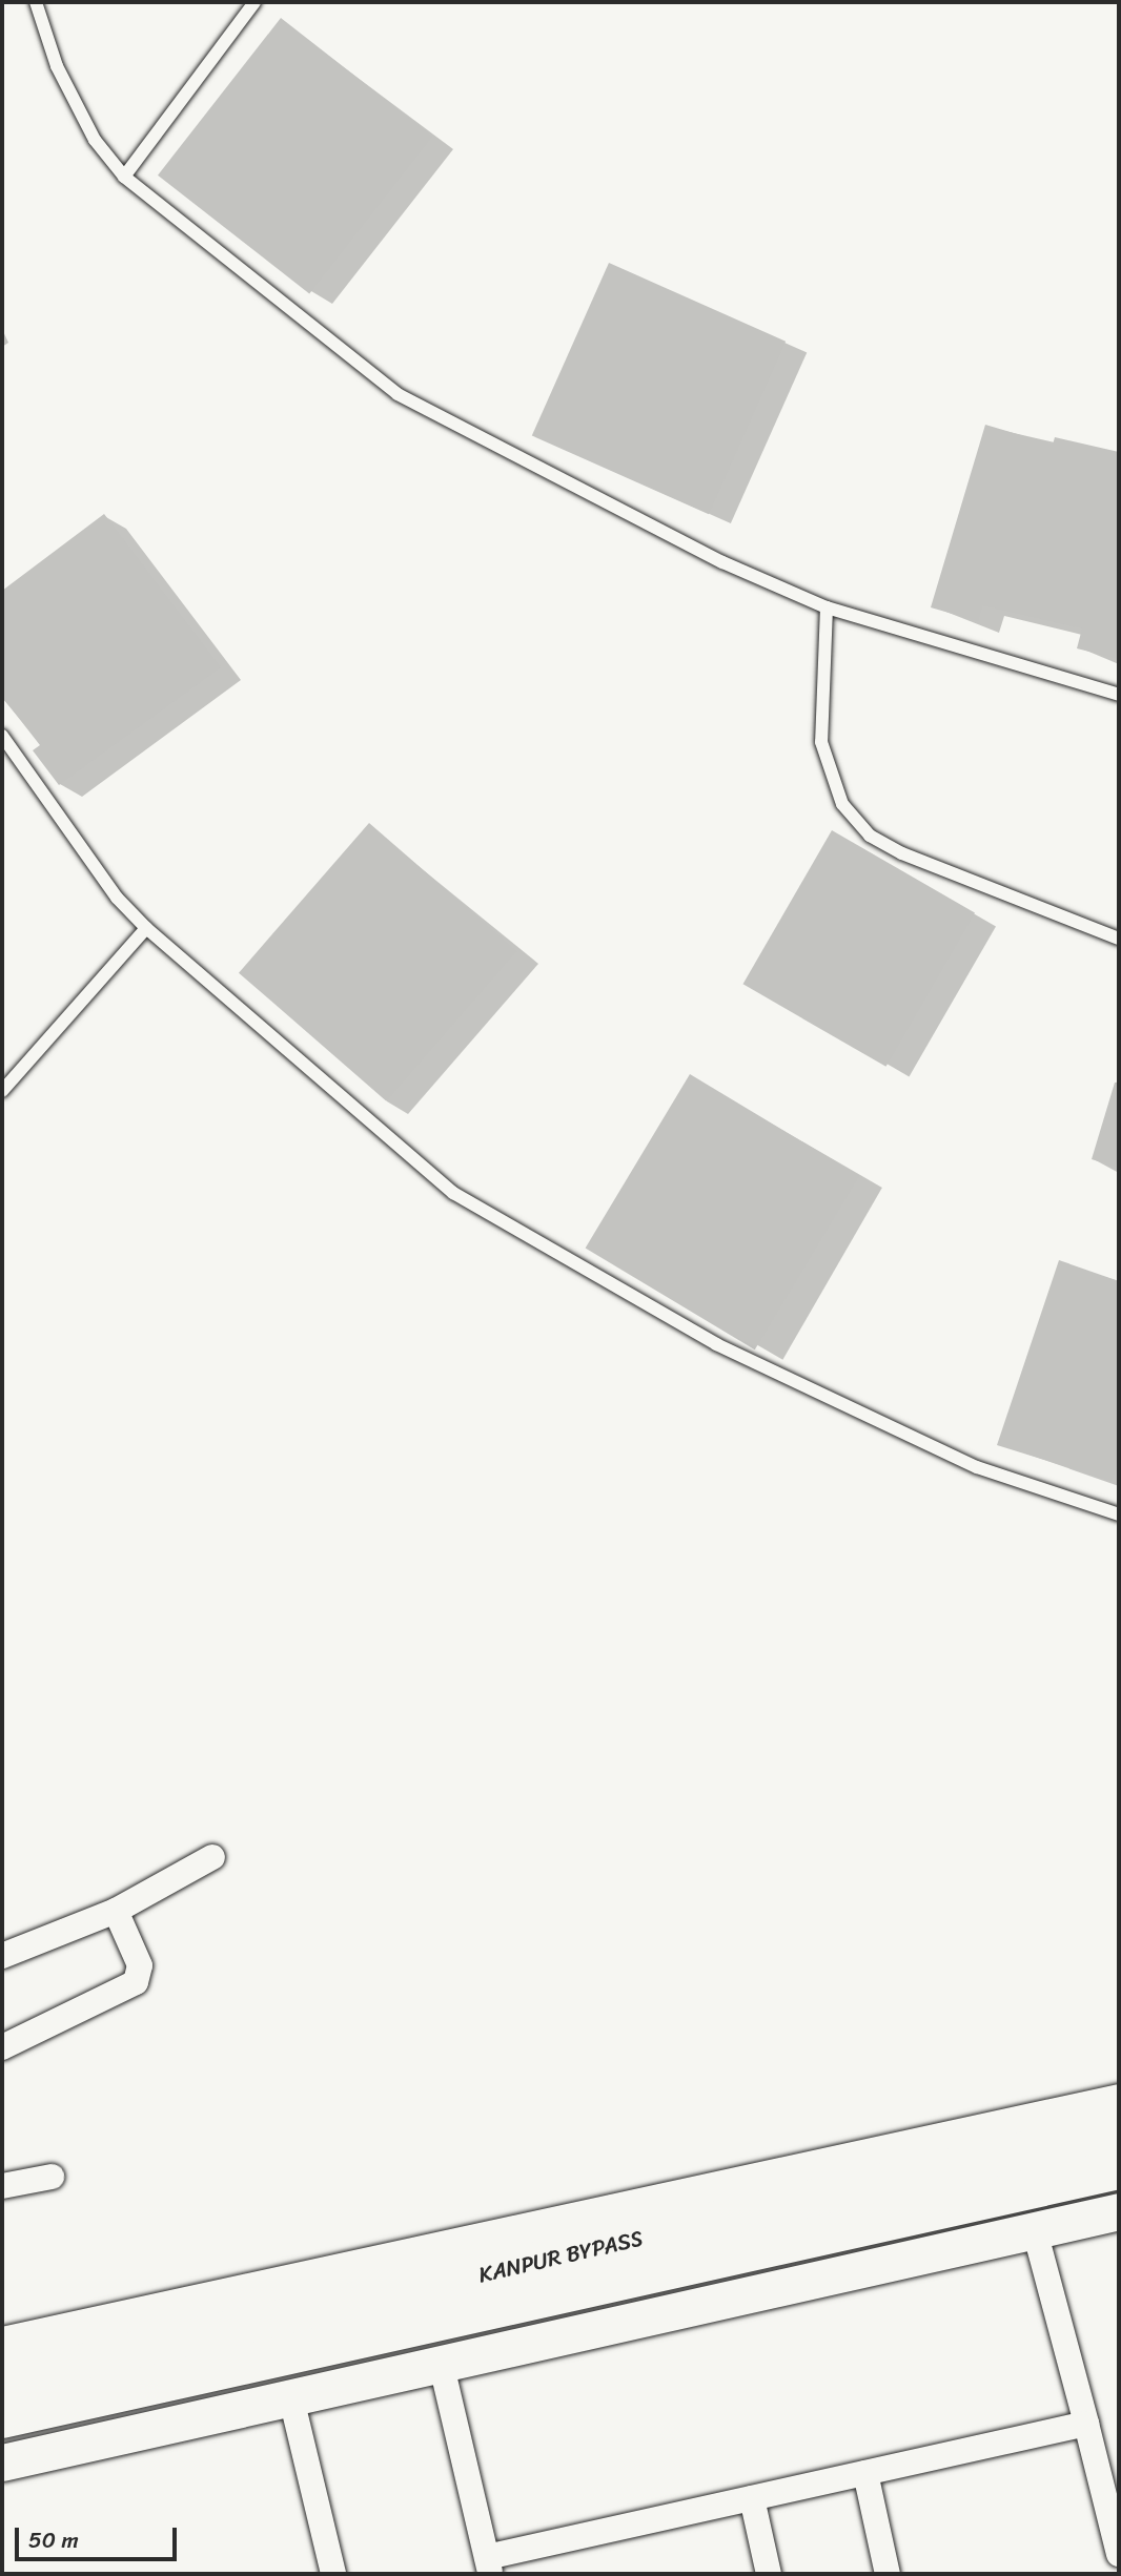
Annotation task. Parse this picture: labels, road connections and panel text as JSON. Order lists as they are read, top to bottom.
{
  "streets": {
    "highway": ["KANPUR BYPASS"]
  },
  "scale_bar": "50 m"
}
